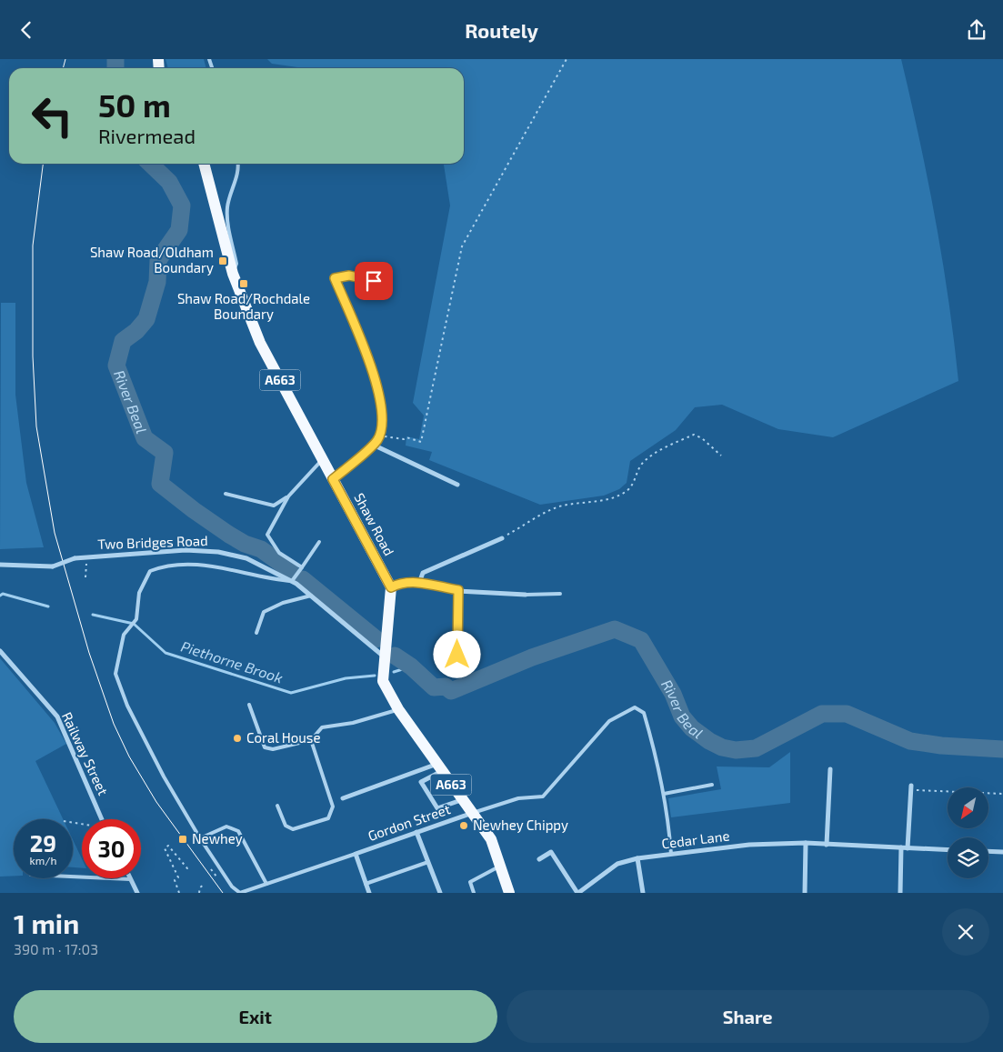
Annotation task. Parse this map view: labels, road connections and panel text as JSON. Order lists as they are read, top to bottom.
{
  "streets": {
    "main road": ["A663", "Shaw Road"],
    "street": [
      "Two Bridges Road",
      "Railway Street",
      "Gordon Street",
      "Cedar Lane"
    ]
  },
  "crossings": [
    ["A663", "Shaw Road"],
    ["A663", "Two Bridges Road"],
    ["A663", "Gordon Street"]
  ],
  "water": ["River Beal", "Piethorne Brook"],
  "places": {
    "transit": ["Shaw Road/Oldham Boundary", "Shaw Road/Rochdale Boundary", "Newhey"],
    "other": ["Coral House", "Newhey Chippy"]
  },
  "north": "bottom left",
  "page": {
    "header": "Routely",
    "turn": ["50 m", "Rivermead"],
    "speed": "29 km/h",
    "limit": "30",
    "heading": ["1 min", "390 m · 17:03"],
    "buttons": ["Exit", "Share"]
  }
}
